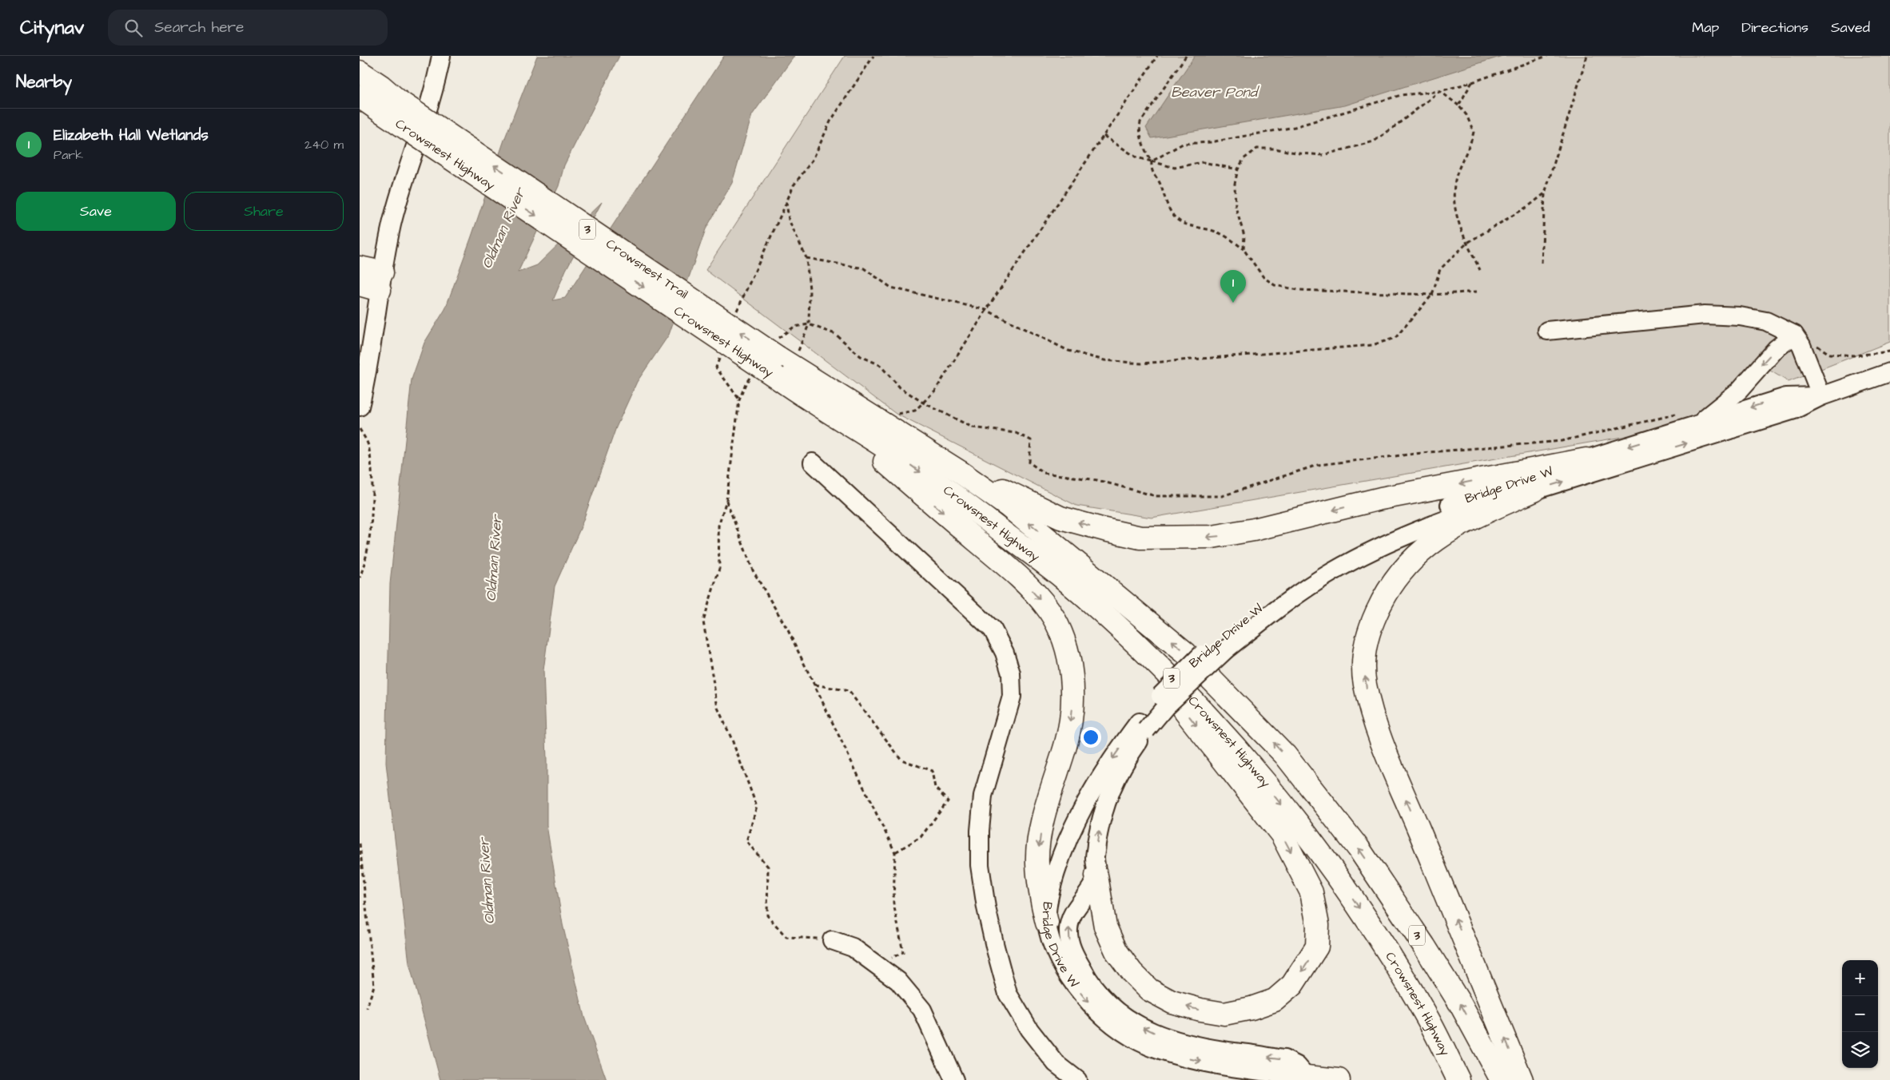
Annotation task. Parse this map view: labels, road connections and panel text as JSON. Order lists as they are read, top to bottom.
{
  "streets": {
    "highway": ["Crowsnest Highway", "3", "Crowsnest Trail"],
    "street": ["Bridge Drive W"]
  },
  "crossings": [
    ["Crowsnest Highway", "Crowsnest Trail"]
  ],
  "water": ["Beaver Pond", "Oldman River"],
  "page": {
    "header": "Citynav",
    "search": "Search here",
    "nav": ["Map", "Directions", "Saved"],
    "heading": "Nearby",
    "list": [
      {
        "mark": "1",
        "name": "Elizabeth Hall Wetlands",
        "note": "Park",
        "value": "240 m"
      }
    ],
    "buttons": ["Save", "Share"],
    "pins": "1",
    "map_buttons": ["+", "−"]
  }
}
